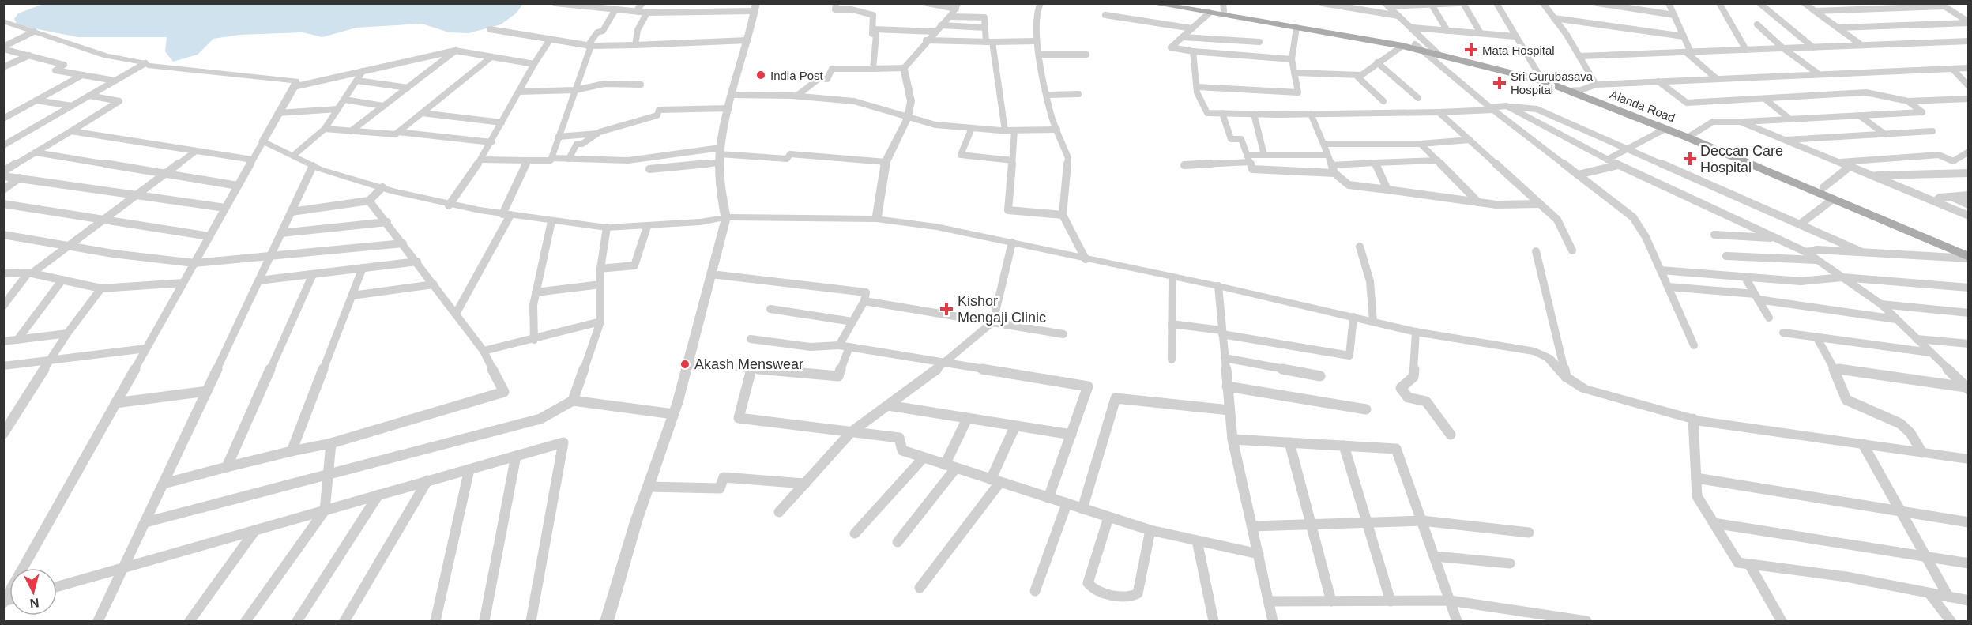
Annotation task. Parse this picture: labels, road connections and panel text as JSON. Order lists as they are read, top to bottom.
{
  "streets": {
    "main road": ["Alanda Road"]
  },
  "places": {
    "health": [
      "Mata Hospital",
      "Sri Gurubasava Hospital",
      "Deccan Care Hospital",
      "Kishor Mengaji Clinic"
    ],
    "other": ["India Post", "Akash Menswear"]
  },
  "north": "bottom"
}
